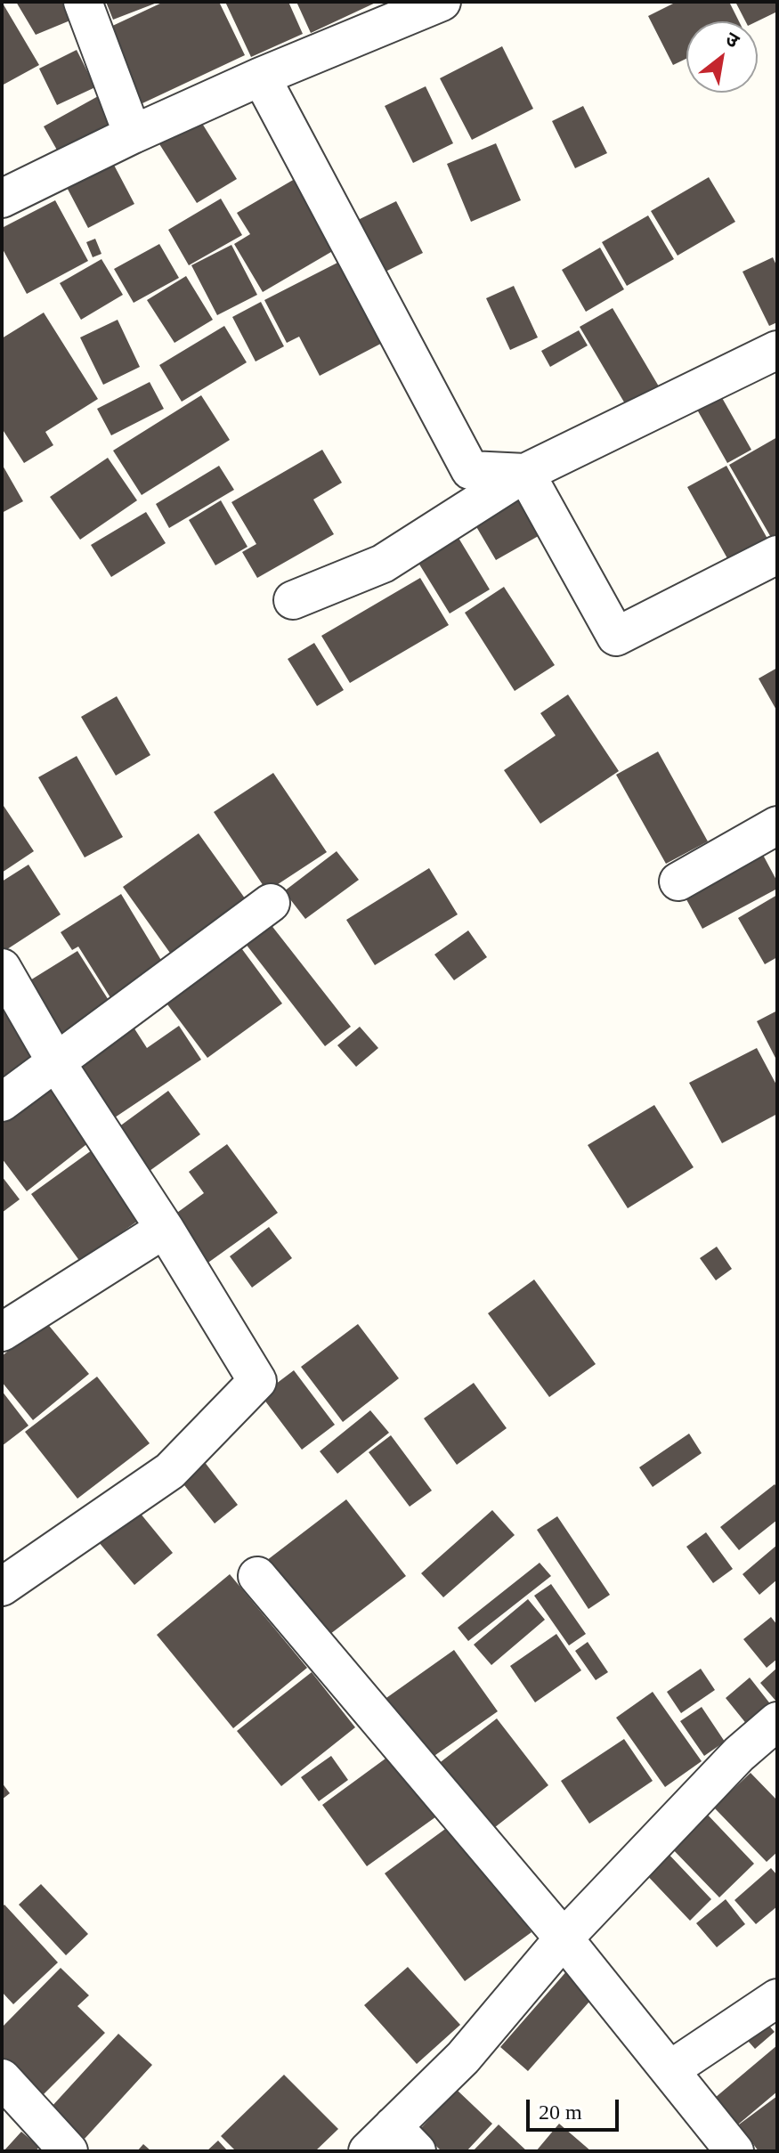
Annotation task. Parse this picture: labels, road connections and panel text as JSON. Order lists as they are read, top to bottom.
{
  "scale_bar": "20 m",
  "north": "top right"
}
